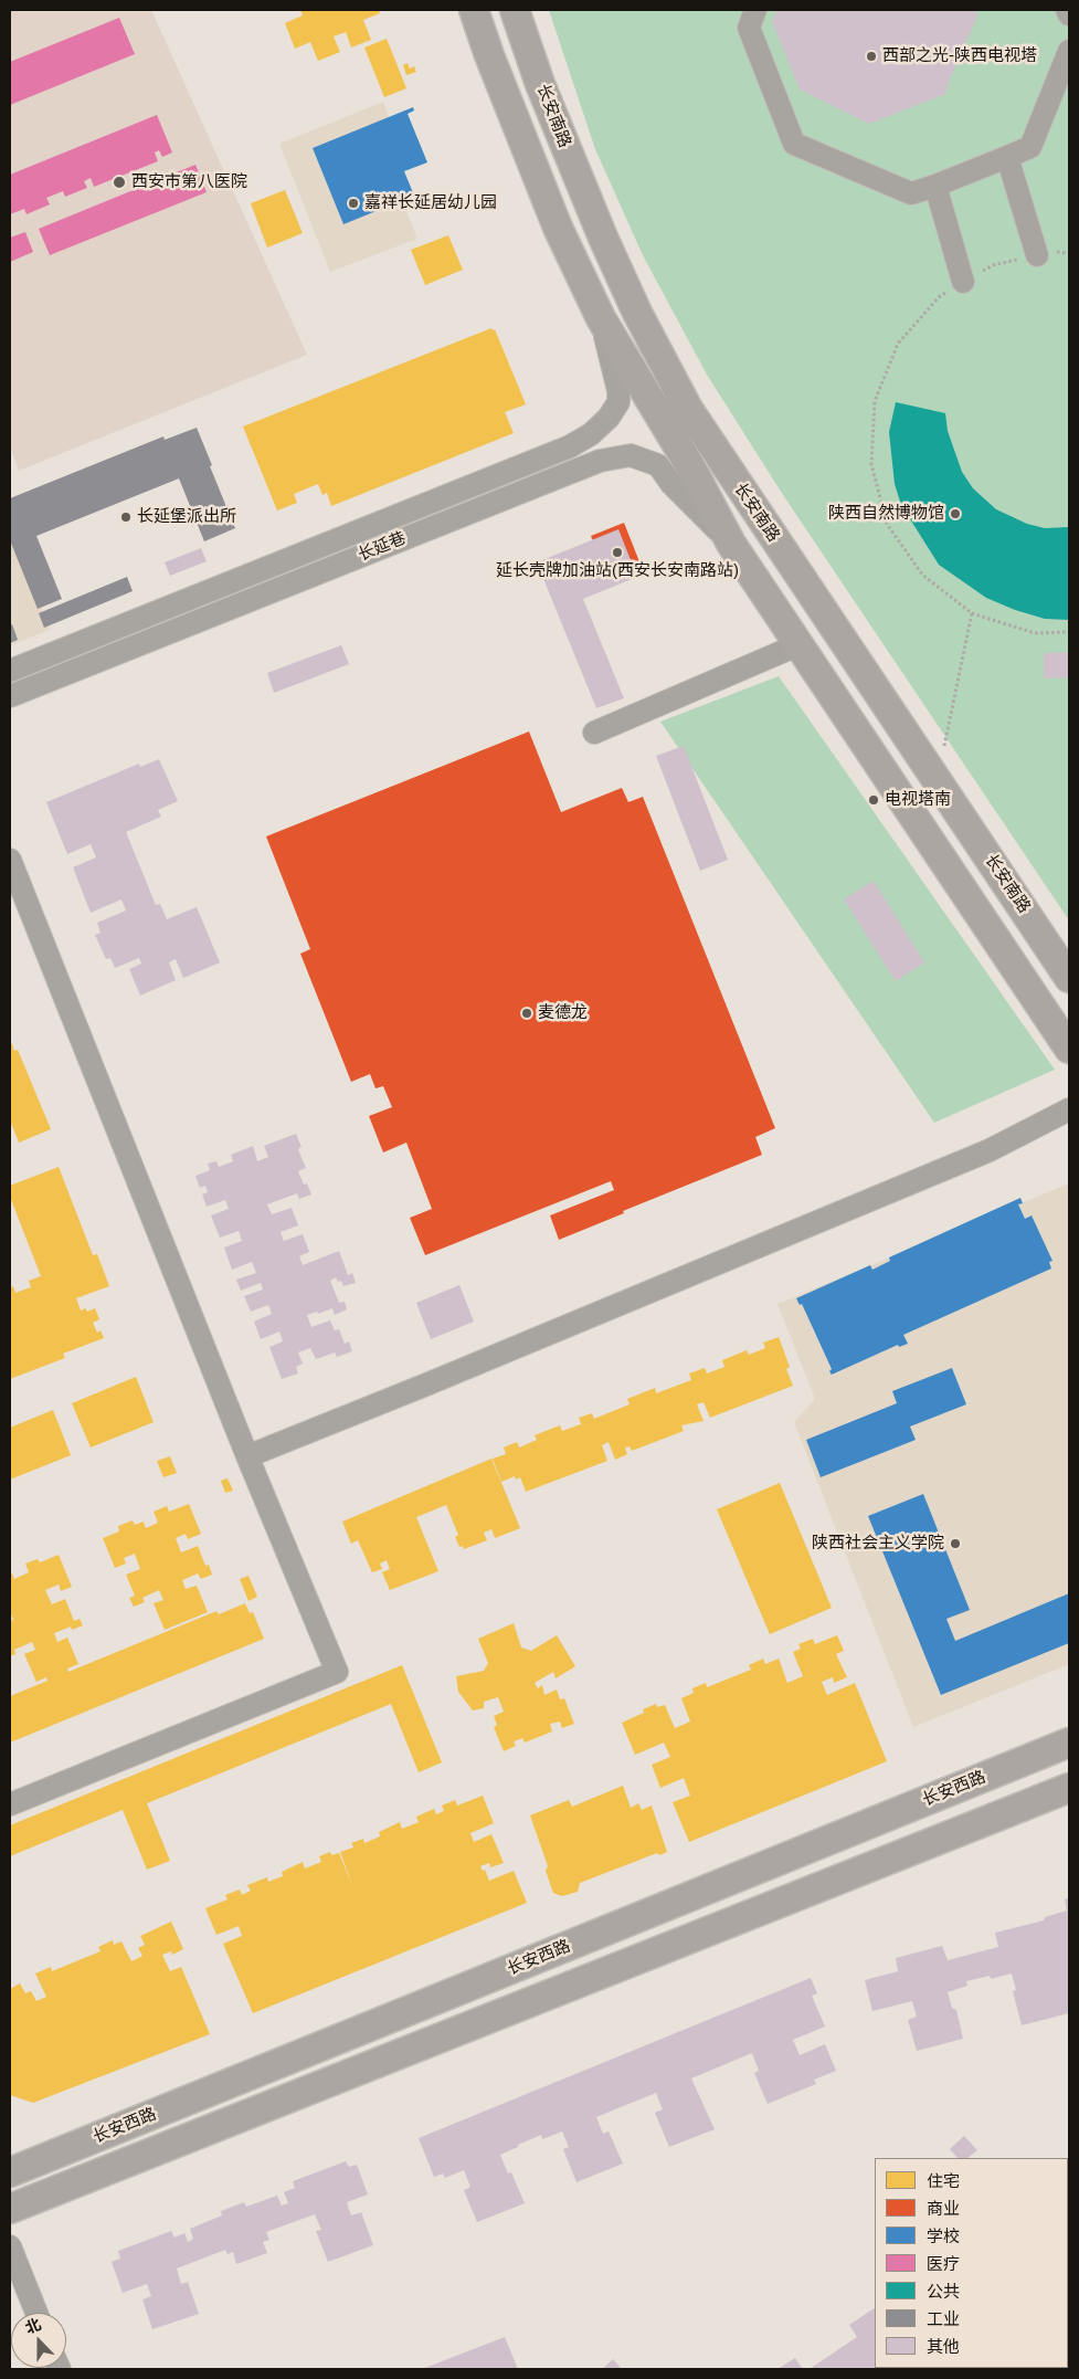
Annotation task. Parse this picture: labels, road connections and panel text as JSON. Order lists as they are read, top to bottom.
{
  "streets": {
    "main road": ["长安南路", "长安西路"],
    "street": ["长延巷"]
  },
  "places": [
    "西部之光-陕西电视塔",
    "西安市第八医院",
    "嘉祥长延居幼儿园",
    "陕西自然博物馆",
    "长延堡派出所",
    "延长壳牌加油站(西安长安南路站)",
    "电视塔南",
    "麦德龙",
    "陕西社会主义学院"
  ],
  "legend": [
    "住宅",
    "商业",
    "学校",
    "医疗",
    "公共",
    "工业",
    "其他"
  ],
  "north": "top"
}
